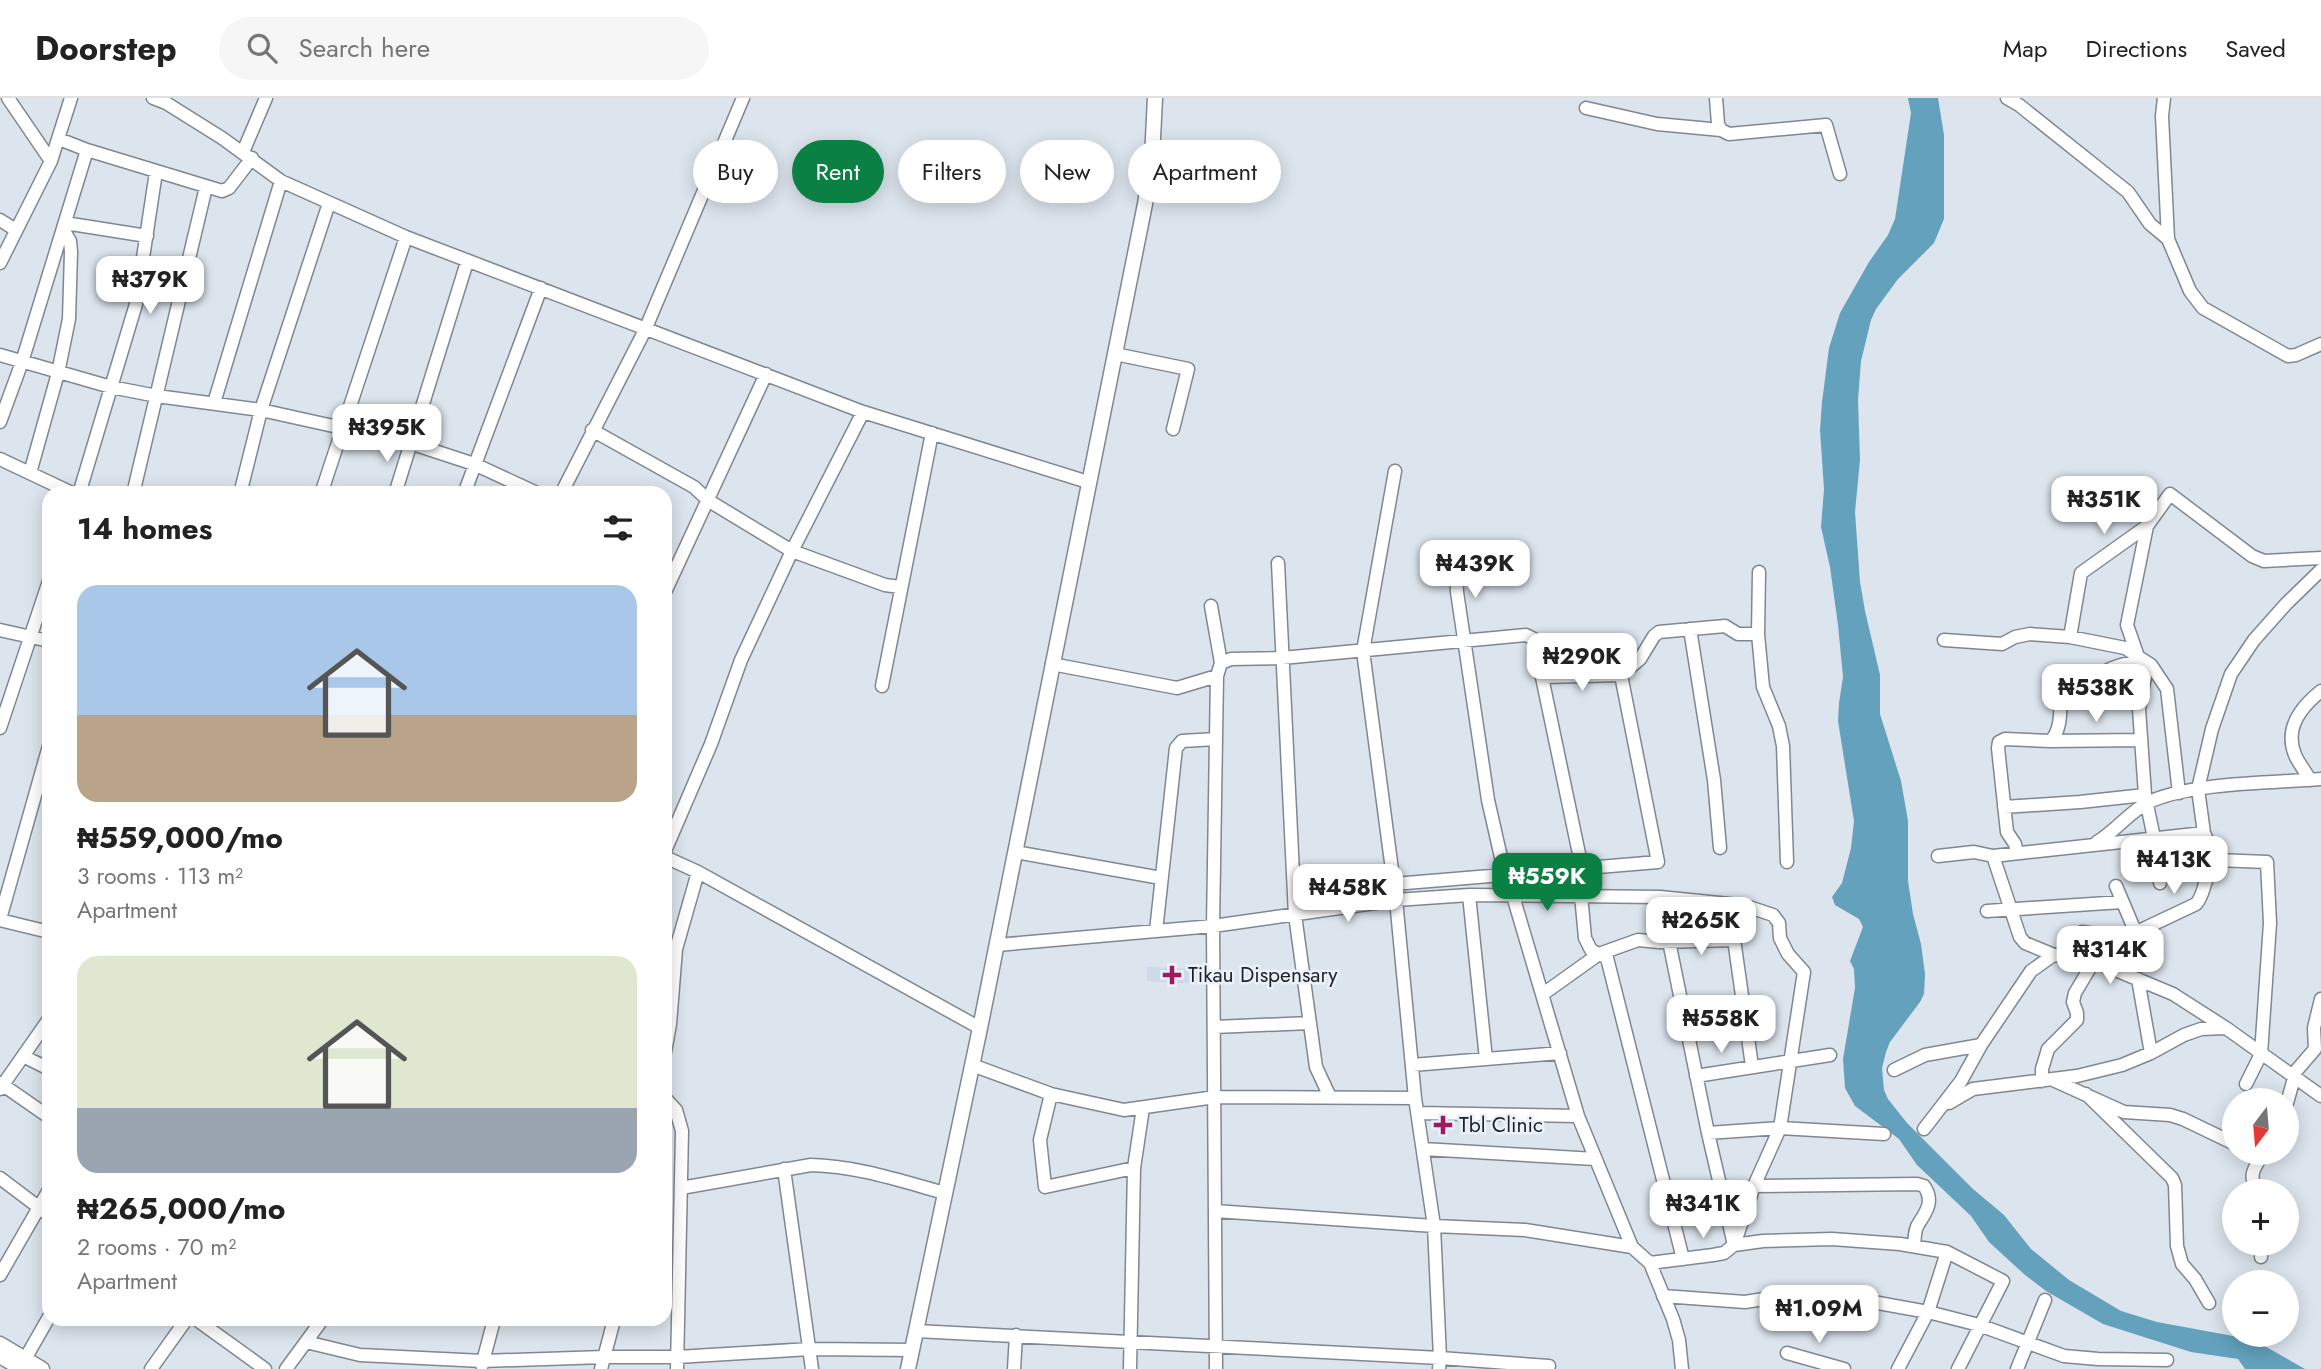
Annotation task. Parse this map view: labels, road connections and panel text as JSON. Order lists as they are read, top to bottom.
{
  "places": {
    "health": ["Tikau Dispensary", "Tbl Clinic"]
  },
  "north": "bottom",
  "page": {
    "header": "Doorstep",
    "search": "Search here",
    "nav": ["Map", "Directions", "Saved"],
    "chip": [
      "Buy",
      "Rent",
      "Filters",
      "New",
      "Apartment"
    ],
    "price": [
      "₦379K",
      "₦395K",
      "₦351K",
      "₦439K",
      "₦290K",
      "₦538K",
      "₦413K",
      "₦559K",
      "₦458K",
      "₦265K",
      "₦314K",
      "₦558K",
      "₦341K",
      "₦1.09M"
    ],
    "heading": "14 homes",
    "list": [
      {
        "name": "₦559,000/mo",
        "note": "3 rooms · 113 m² · Apartment"
      },
      {
        "name": "₦265,000/mo",
        "note": "2 rooms · 70 m² · Apartment"
      }
    ],
    "map_buttons": ["+", "−"]
  }
}
